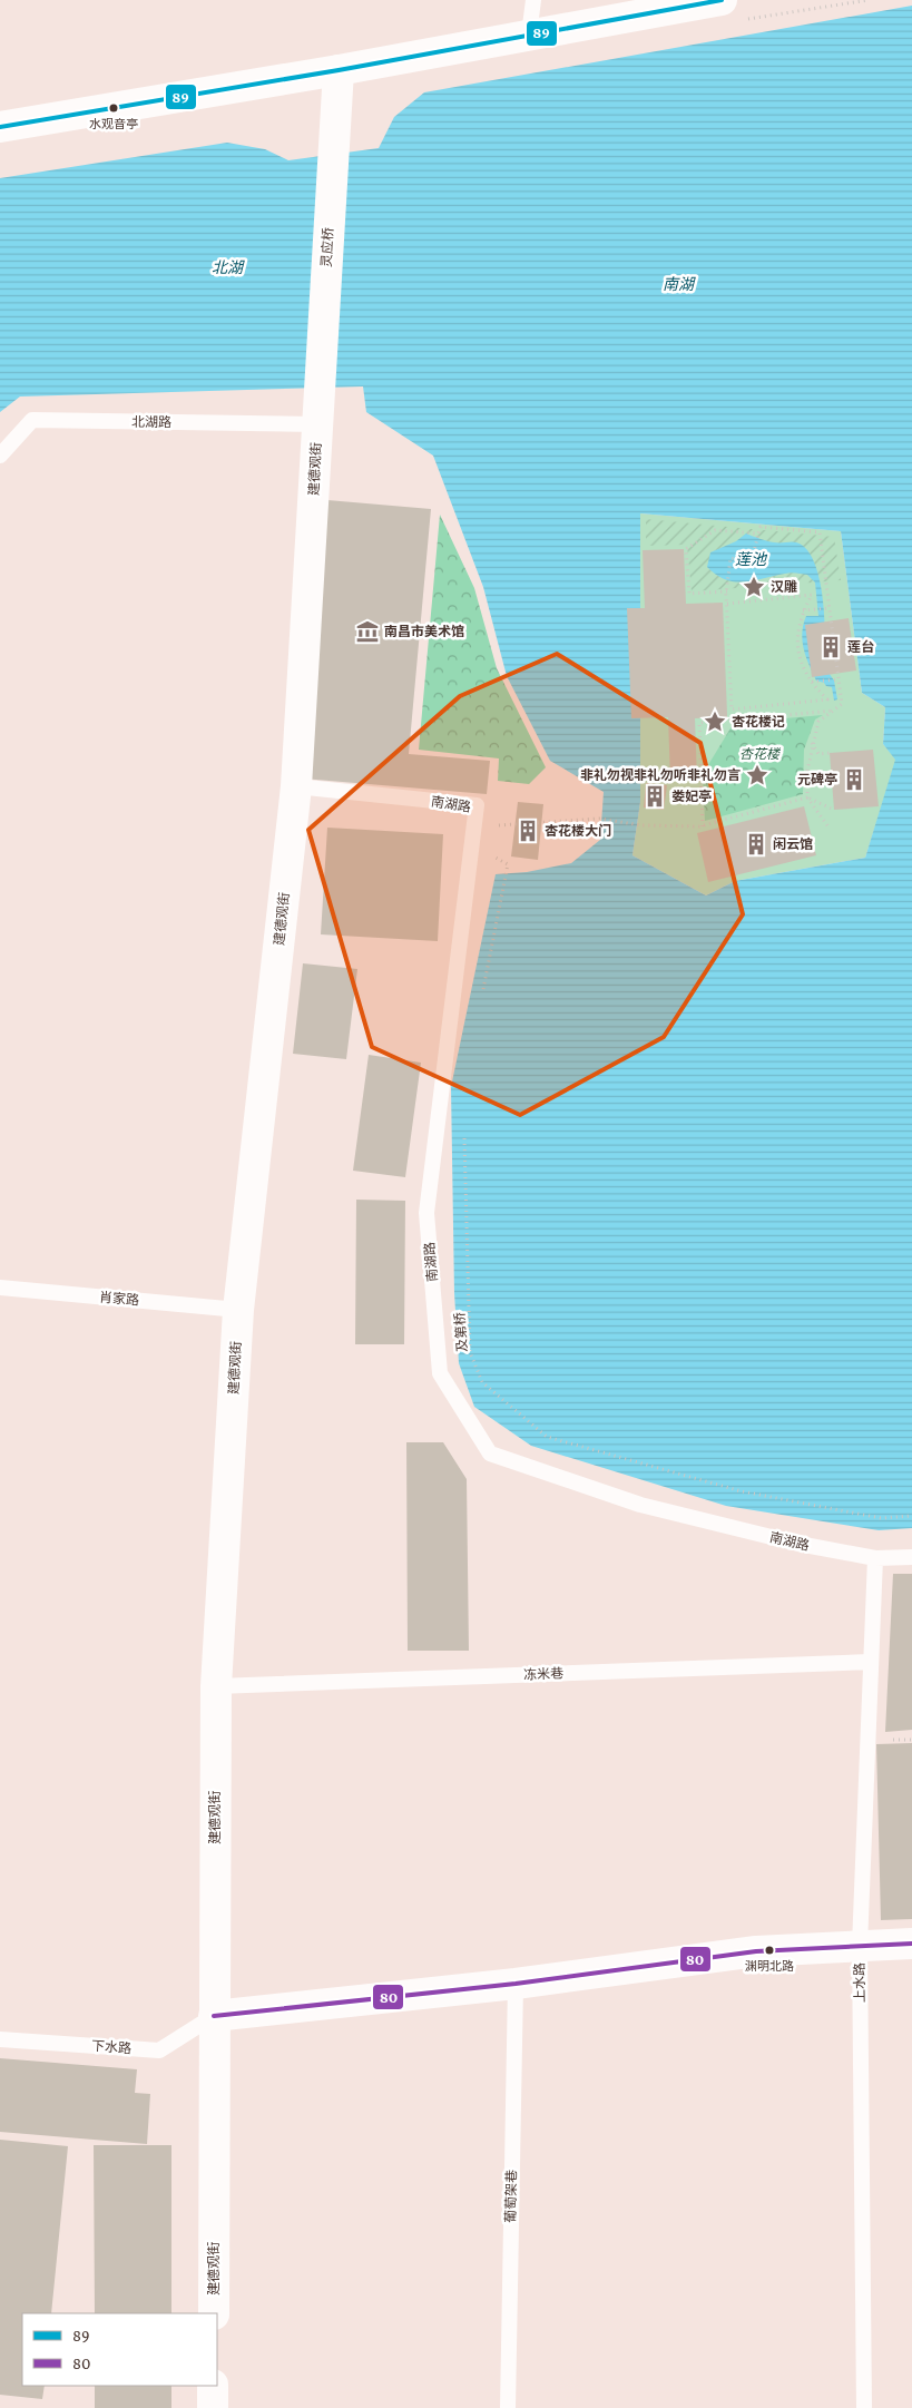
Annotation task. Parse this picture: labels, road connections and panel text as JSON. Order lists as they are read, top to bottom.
{
  "streets": {
    "street": ["灵应桥", "建德观街"],
    "lane": [
      "北湖路",
      "南湖路",
      "肖家路",
      "冻米巷",
      "上水路",
      "下水路",
      "葡萄架巷"
    ],
    "path": ["及第桥"]
  },
  "crossings": [
    ["灵应桥", "北湖路"],
    ["灵应桥", "建德观街"],
    ["北湖路", "建德观街"],
    ["建德观街", "南湖路"],
    ["建德观街", "肖家路"],
    ["建德观街", "冻米巷"],
    ["建德观街", "下水路"],
    ["南湖路", "上水路"],
    ["冻米巷", "上水路"]
  ],
  "water": ["北湖", "南湖", "莲池"],
  "parks": ["杏花楼"],
  "places": {
    "other": ["水观音亭", "渊明北路"],
    "place": ["汉雕", "杏花楼记", "非礼勿视非礼勿听非礼勿言"],
    "museum": ["南昌市美术馆"],
    "building": [
      "莲台",
      "元碑亭",
      "娄妃亭",
      "杏花楼大门",
      "闲云馆"
    ]
  },
  "lines": ["transit line 89", "transit line 80"],
  "legend": ["89", "80"]
}
